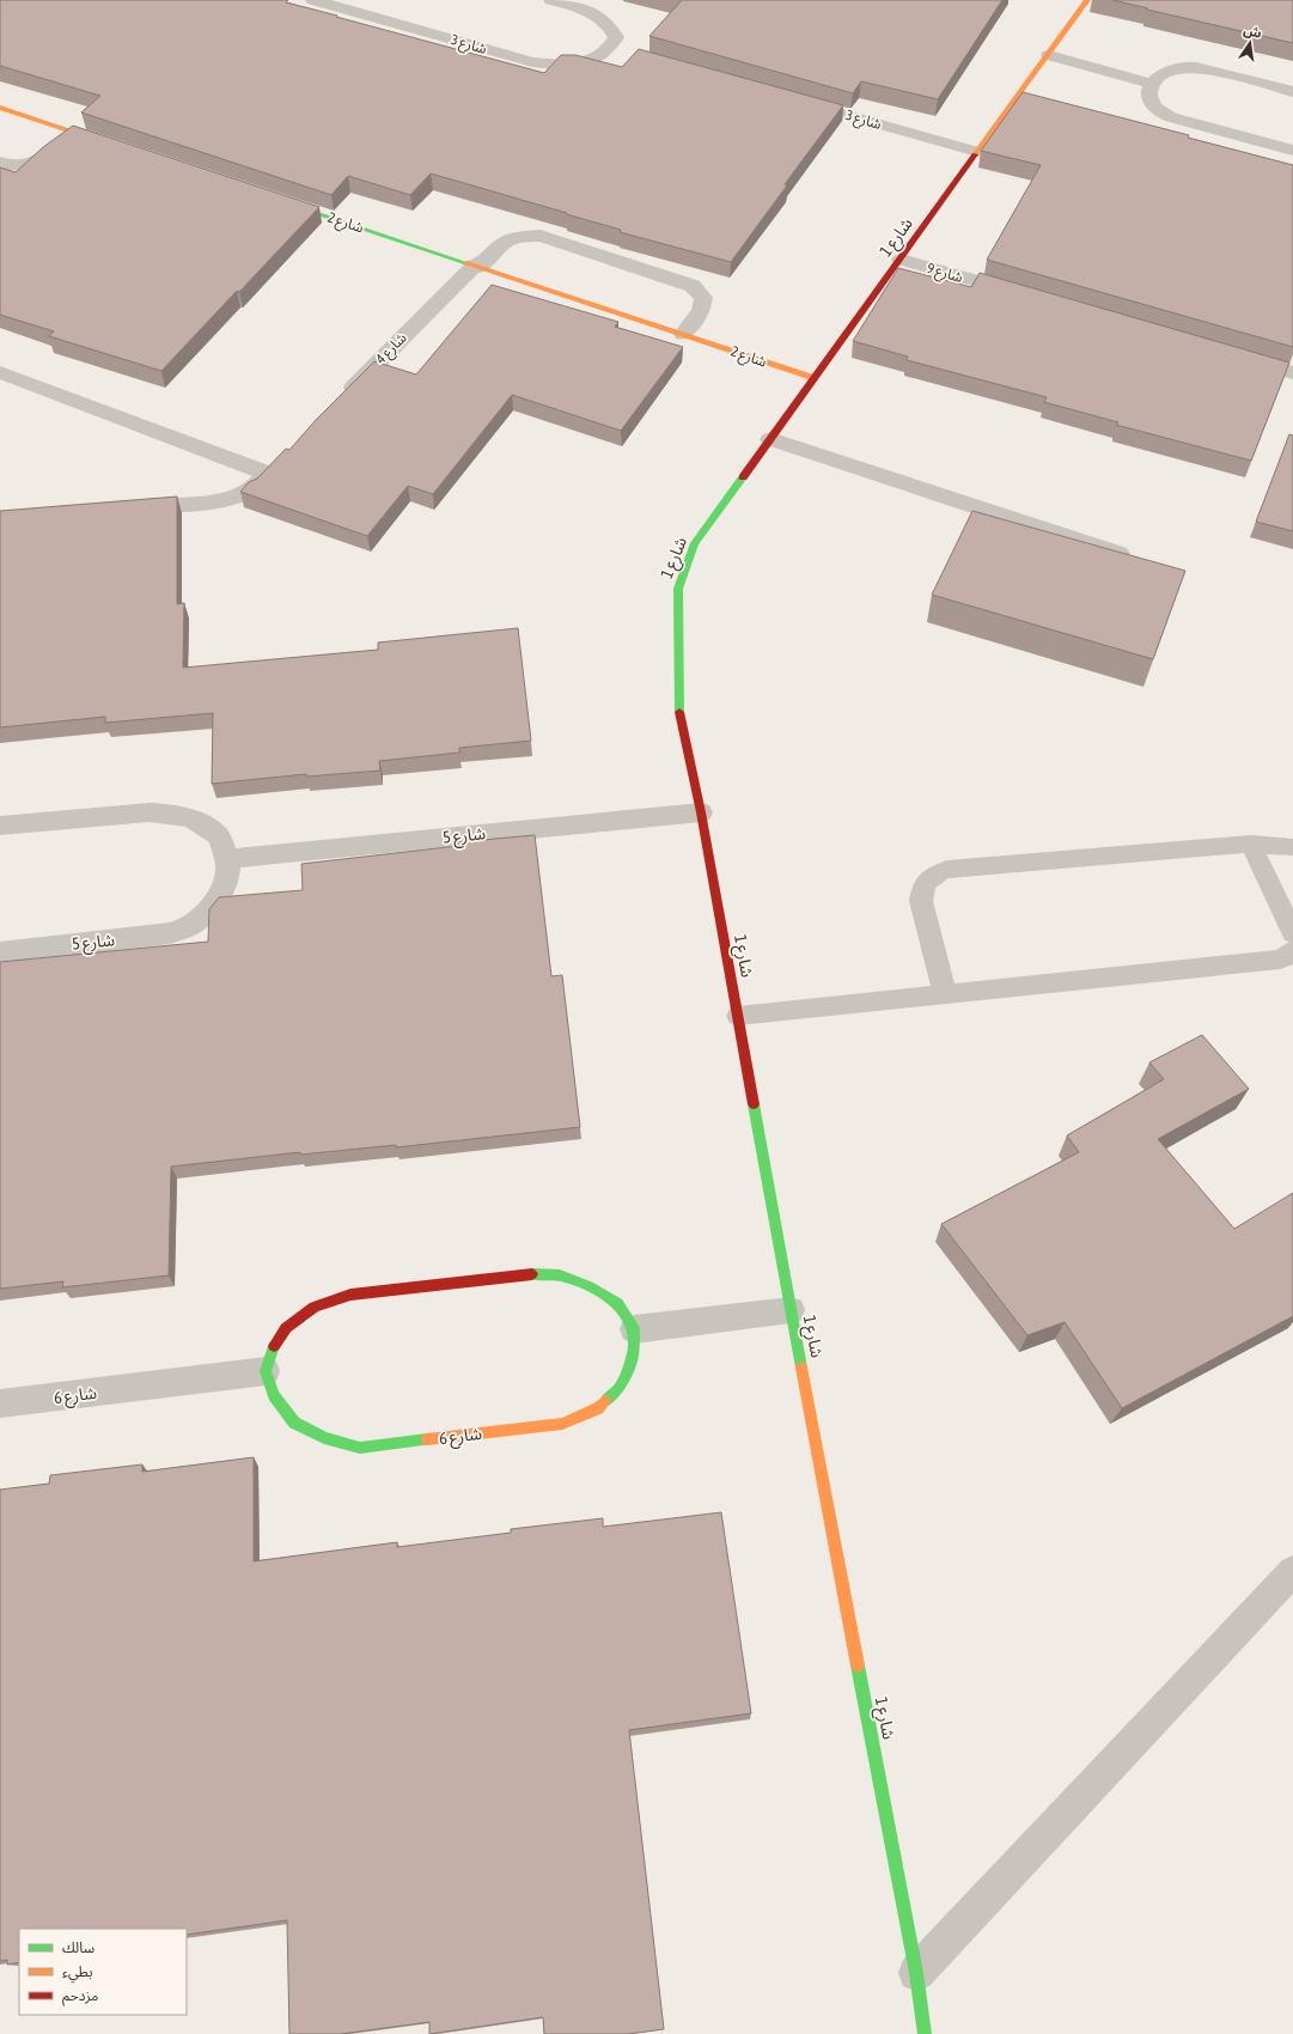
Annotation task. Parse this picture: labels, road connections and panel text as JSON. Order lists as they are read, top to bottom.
{
  "streets": {
    "street": [
      "شارع 3",
      "شارع 2",
      "شارع 1",
      "شارع 9",
      "شارع 4",
      "شارع 5",
      "شارع 6"
    ]
  },
  "crossings": [
    ["شارع 3", "شارع 1"],
    ["شارع 2", "شارع 1"],
    ["شارع 2", "شارع 4"],
    ["شارع 1", "شارع 9"],
    ["شارع 1", "شارع 5"]
  ],
  "legend": ["سالك", "بطيء", "مزدحم"],
  "north": "top"
}
